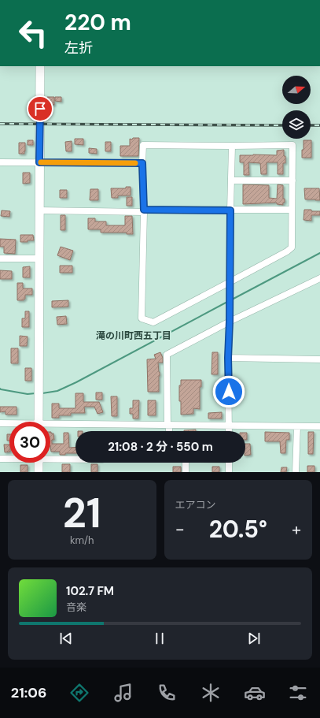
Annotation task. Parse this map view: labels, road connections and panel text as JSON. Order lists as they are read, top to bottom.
{
  "districts": ["滝の川町西五丁目"],
  "north": "right",
  "page": {
    "turn": ["220 m", "左折"],
    "limit": "30",
    "trip": "21:08 · 2 分 · 550 m",
    "tile": [
      ["21", "km/h"],
      "エアコン"
    ],
    "heat": ["−", "20.5°", "+"],
    "song": ["102.7 FM", "音楽"],
    "tabs": "21:06"
  }
}
